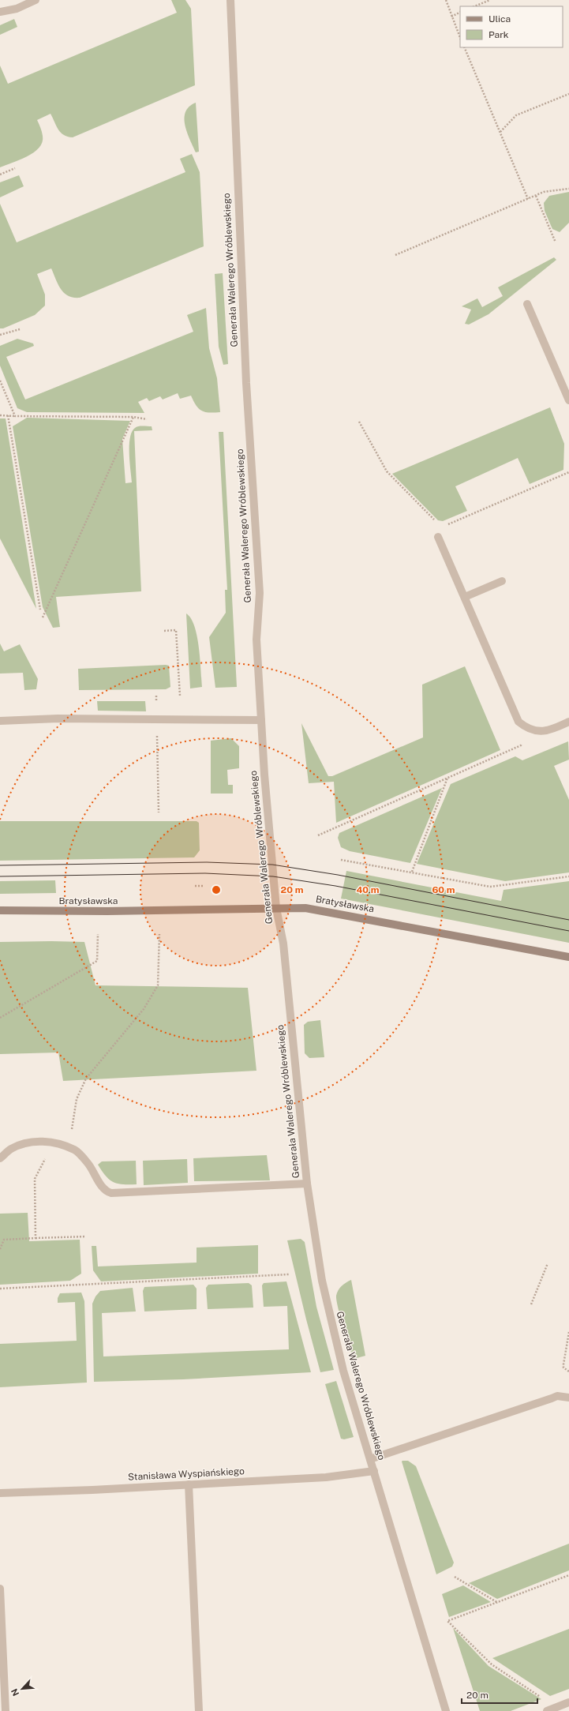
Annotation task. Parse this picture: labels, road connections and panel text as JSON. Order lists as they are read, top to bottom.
{
  "streets": {
    "street": ["Generała Walerego Wróblewskiego", "Bratysławska", "Stanisława Wyspiańskiego"]
  },
  "crossings": [
    ["Generała Walerego Wróblewskiego", "Bratysławska"],
    ["Generała Walerego Wróblewskiego", "Stanisława Wyspiańskiego"]
  ],
  "legend": ["Ulica", "Park"],
  "scale_bar": "20 m",
  "north": "bottom left",
  "rings": ["20 m", "40 m", "60 m"]
}
